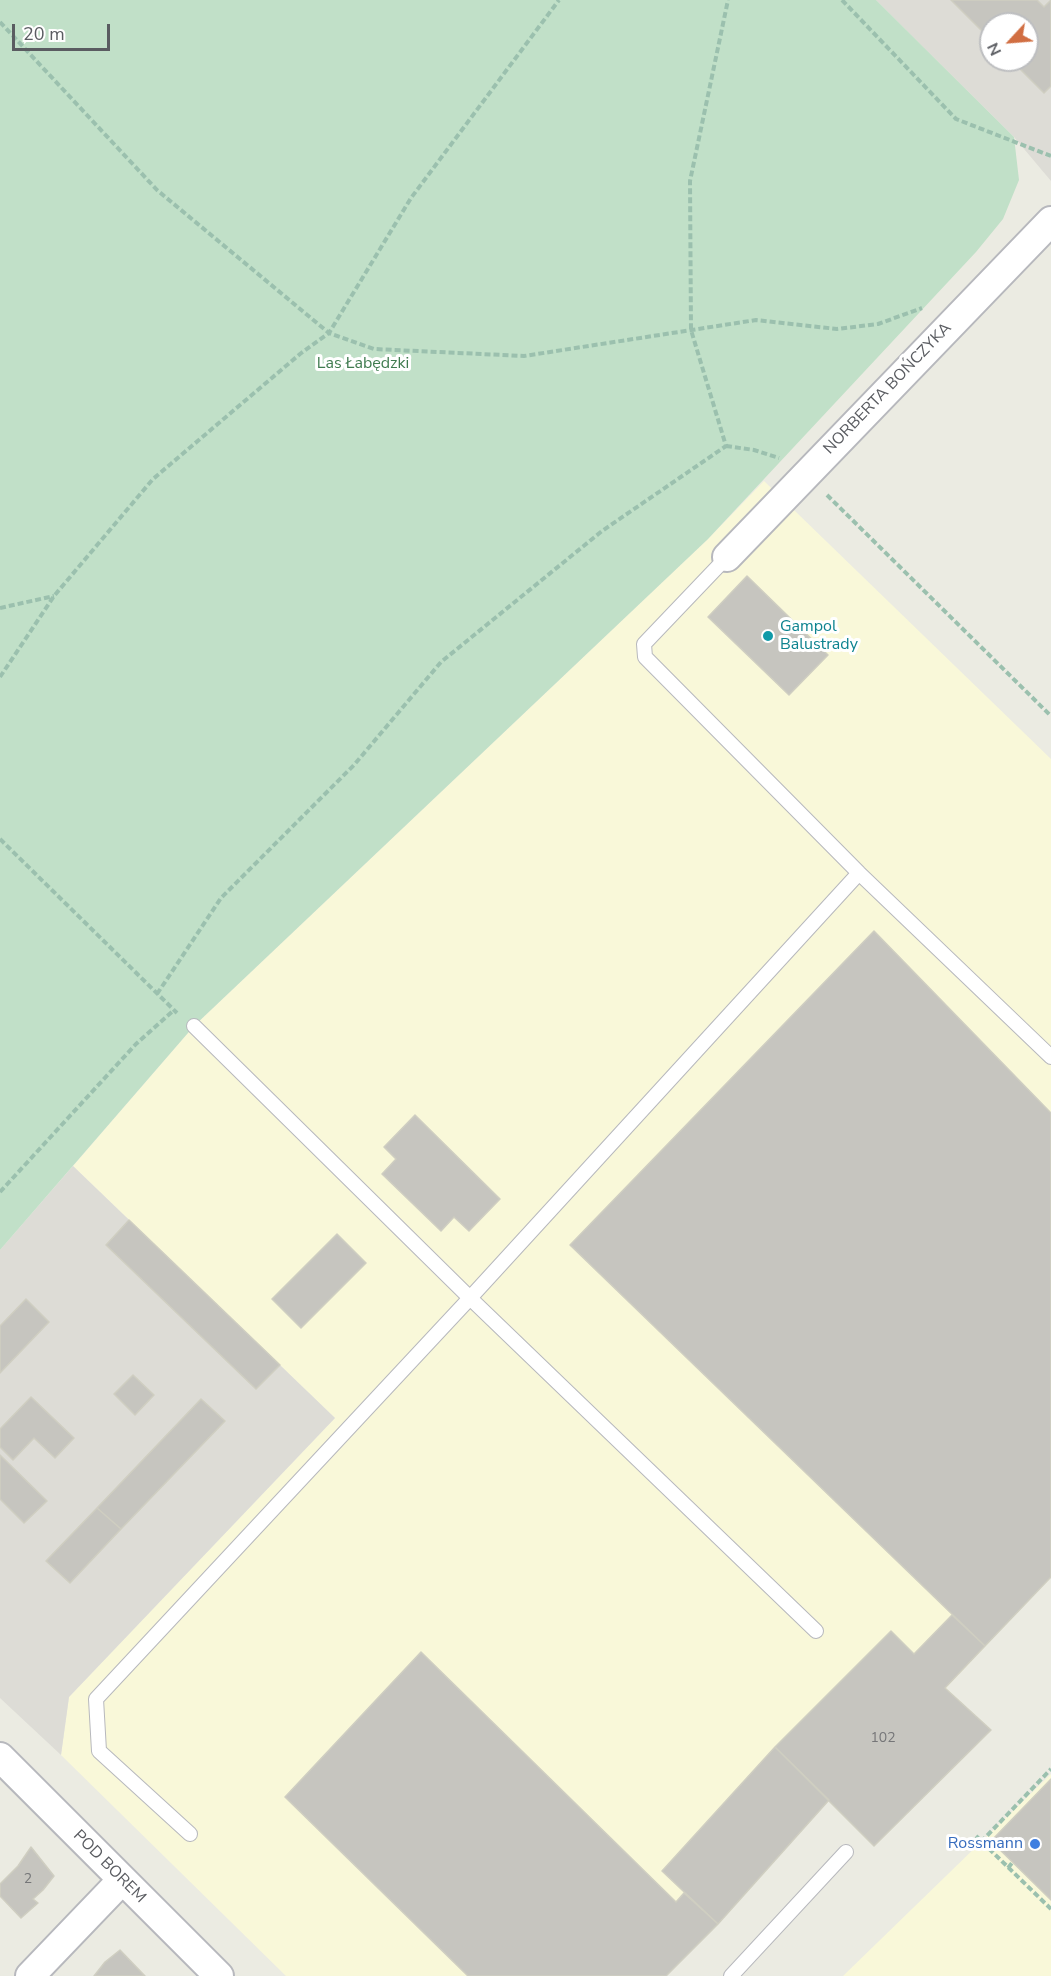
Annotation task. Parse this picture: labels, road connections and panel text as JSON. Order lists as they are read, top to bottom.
{
  "streets": {
    "street": ["NORBERTA BOŃCZYKA", "POD BOREM"]
  },
  "parks": ["Las Łabędzki"],
  "places": ["Gampol Balustrady", "Rossmann"],
  "house_numbers": ["102", "2"],
  "scale_bar": "20 m",
  "north": "bottom left"
}
